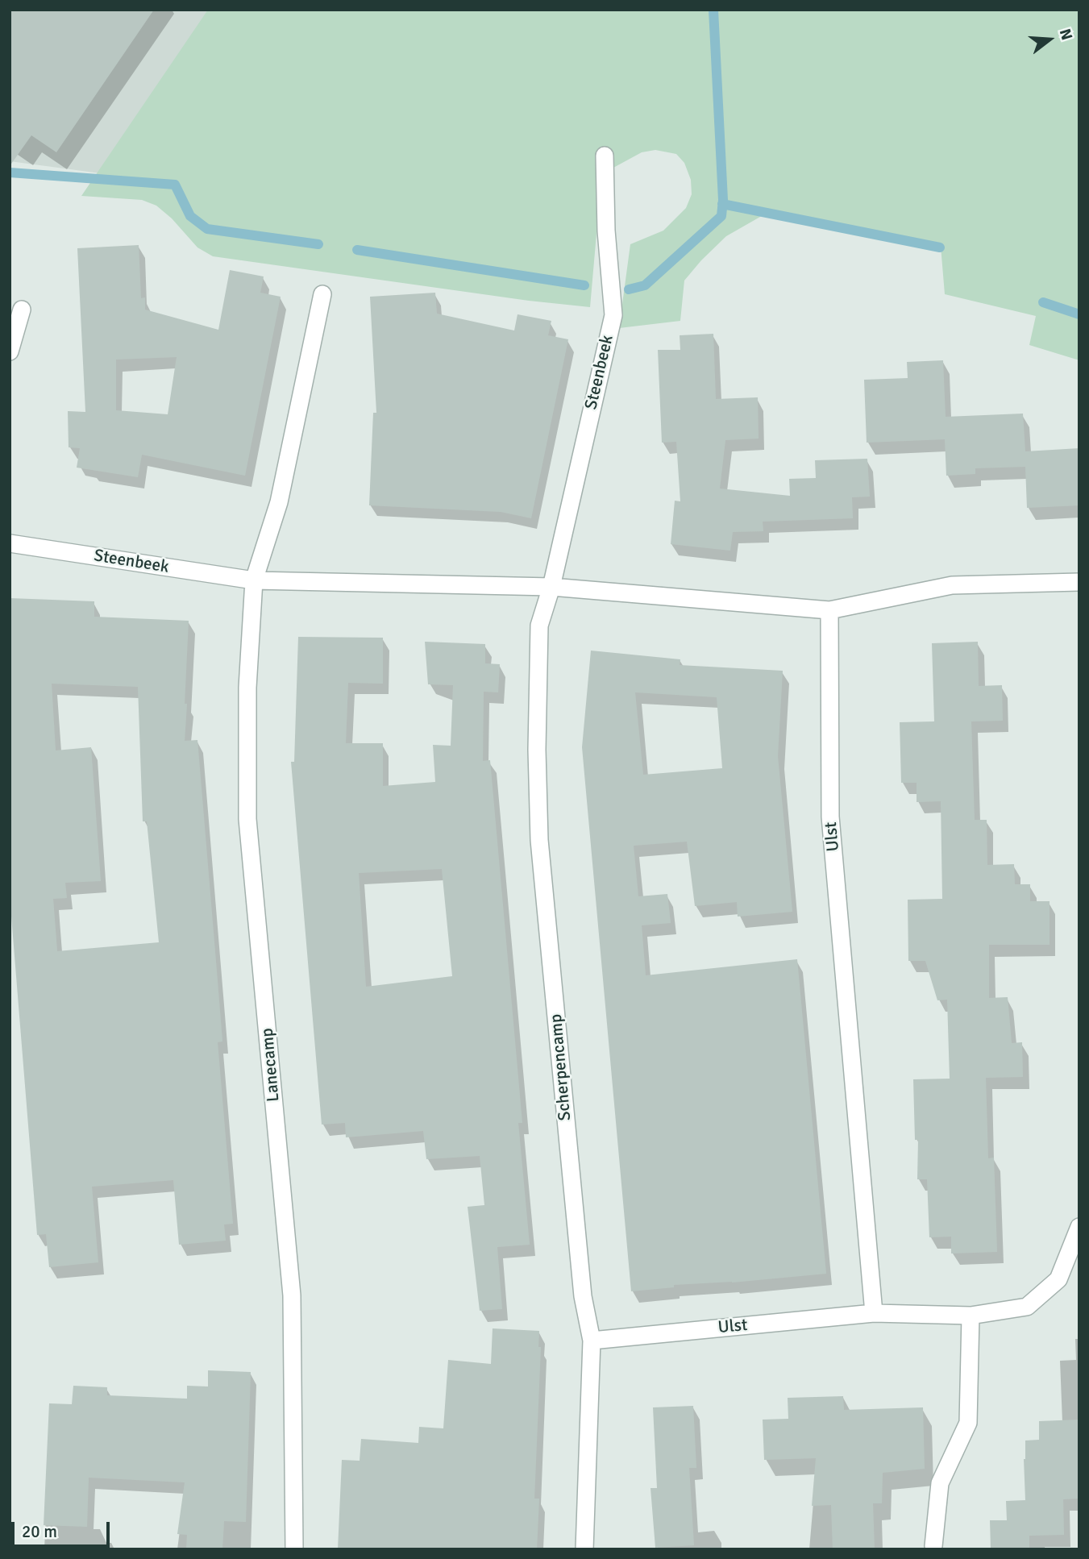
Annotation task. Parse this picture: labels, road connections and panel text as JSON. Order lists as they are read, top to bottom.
{
  "streets": {
    "street": [
      "Steenbeek",
      "Ulst",
      "Lanecamp",
      "Scherpencamp"
    ]
  },
  "crossings": [
    ["Steenbeek", "Ulst"],
    ["Steenbeek", "Lanecamp"],
    ["Steenbeek", "Scherpencamp"],
    ["Ulst", "Scherpencamp"]
  ],
  "scale_bar": "20 m",
  "north": "right"
}
